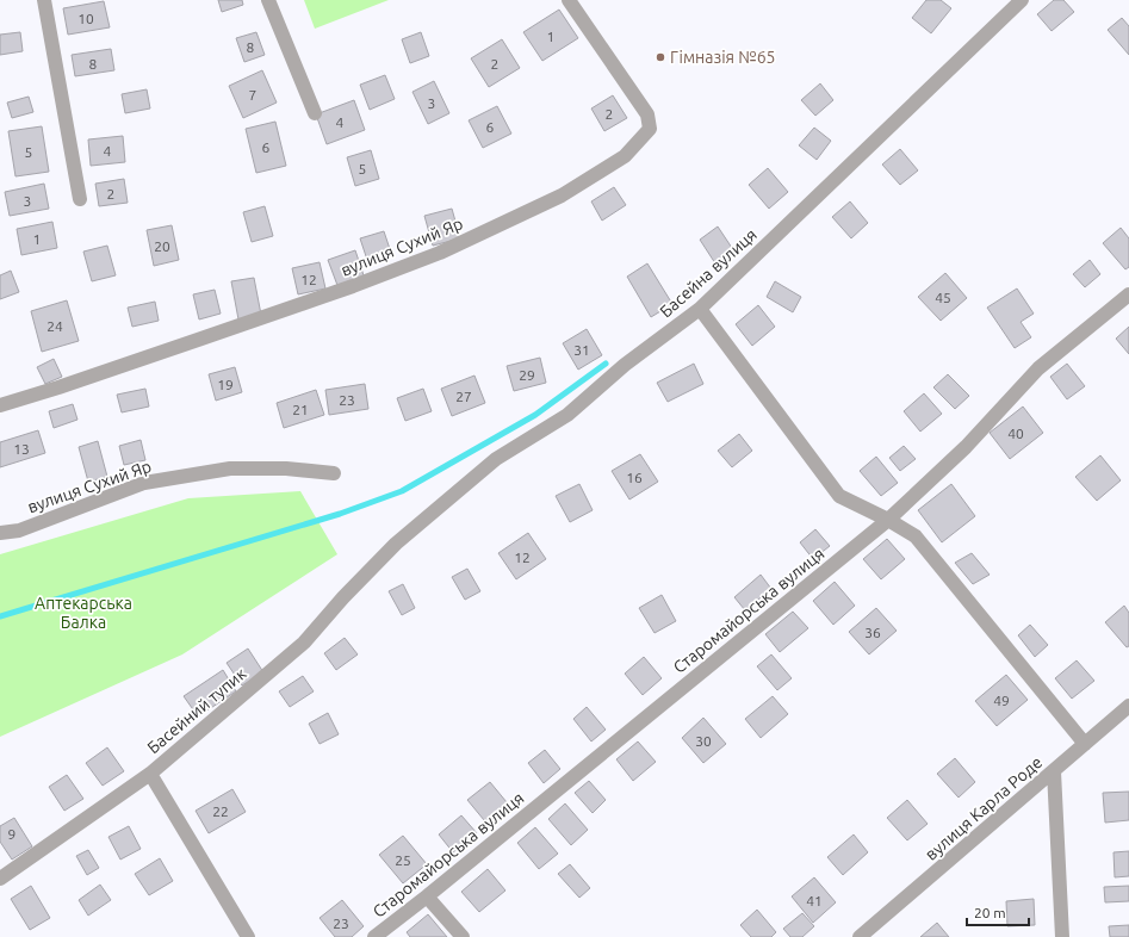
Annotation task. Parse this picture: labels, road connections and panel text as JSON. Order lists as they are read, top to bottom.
{
  "streets": {
    "street": [
      "вулиця Сухий Яр",
      "Басейна вулиця",
      "Старомайорська вулиця",
      "Басейний тупик",
      "вулиця Карла Роде"
    ]
  },
  "crossings": [
    ["Басейна вулиця", "Басейний тупик"]
  ],
  "parks": ["Аптекарська Балка"],
  "places": ["Гімназія №65"],
  "house_numbers": [
    "10",
    "1",
    "8",
    "8",
    "2",
    "7",
    "3",
    "2",
    "4",
    "6",
    "6",
    "4",
    "5",
    "5",
    "2",
    "3",
    "1",
    "20",
    "12",
    "45",
    "24",
    "31",
    "29",
    "19",
    "27",
    "23",
    "21",
    "40",
    "13",
    "16",
    "12",
    "36",
    "49",
    "30",
    "22",
    "9",
    "25",
    "41",
    "23"
  ],
  "scale_bar": "20 m"
}
